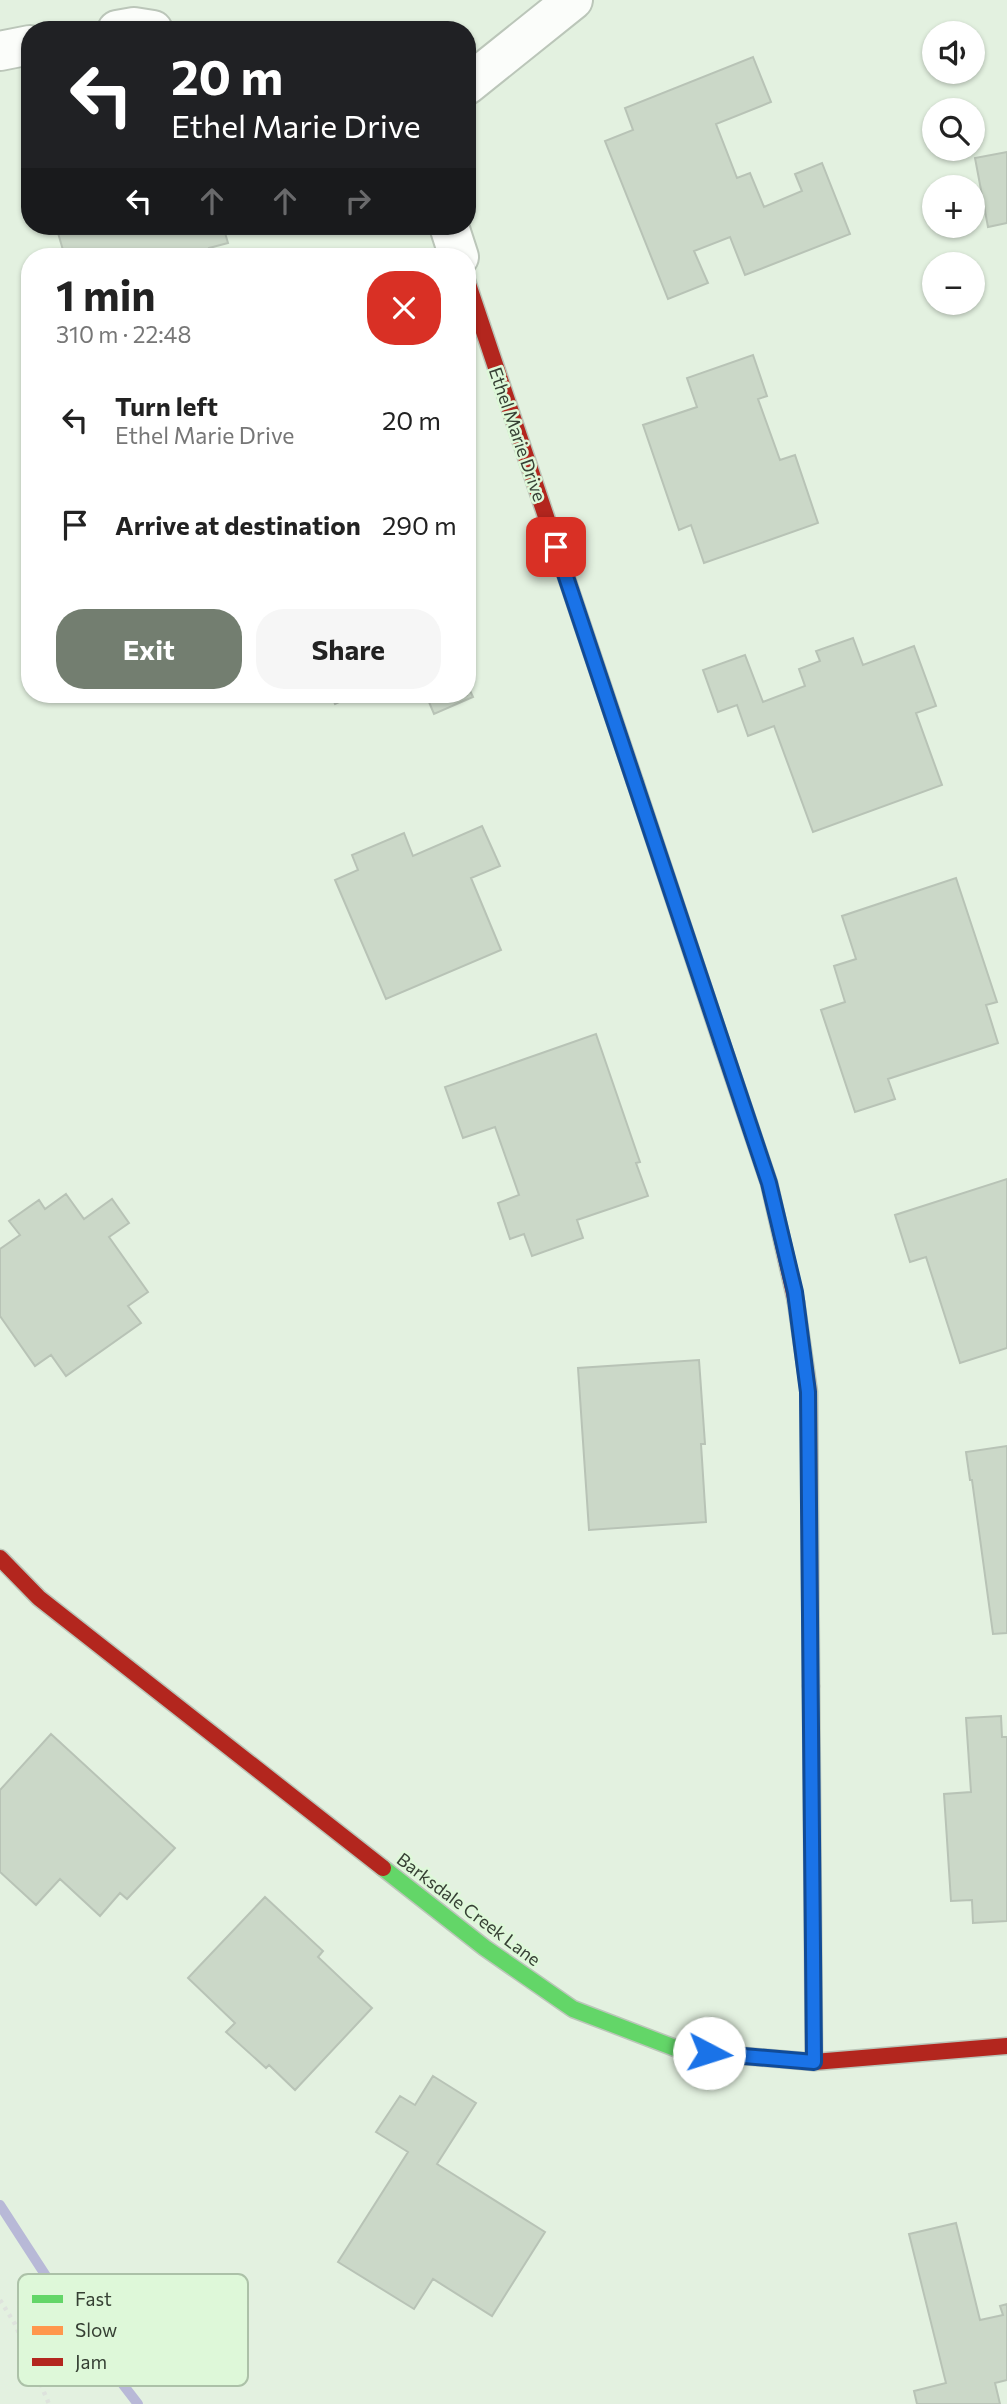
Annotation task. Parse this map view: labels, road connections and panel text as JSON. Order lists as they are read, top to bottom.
{
  "streets": {
    "street": ["Ethel Marie Drive", "Barksdale Creek Lane"]
  },
  "crossings": [
    ["Ethel Marie Drive", "Barksdale Creek Lane"]
  ],
  "legend": ["Fast", "Slow", "Jam"],
  "page": {
    "map_buttons": ["+", "−"],
    "turn": ["20 m", "Ethel Marie Drive"],
    "heading": ["1 min", "310 m · 22:48"],
    "list": [
      {
        "name": "Turn left",
        "note": "Ethel Marie Drive",
        "value": "20 m"
      },
      {
        "name": "Arrive at destination",
        "value": "290 m"
      }
    ],
    "buttons": ["Exit", "Share"]
  }
}
